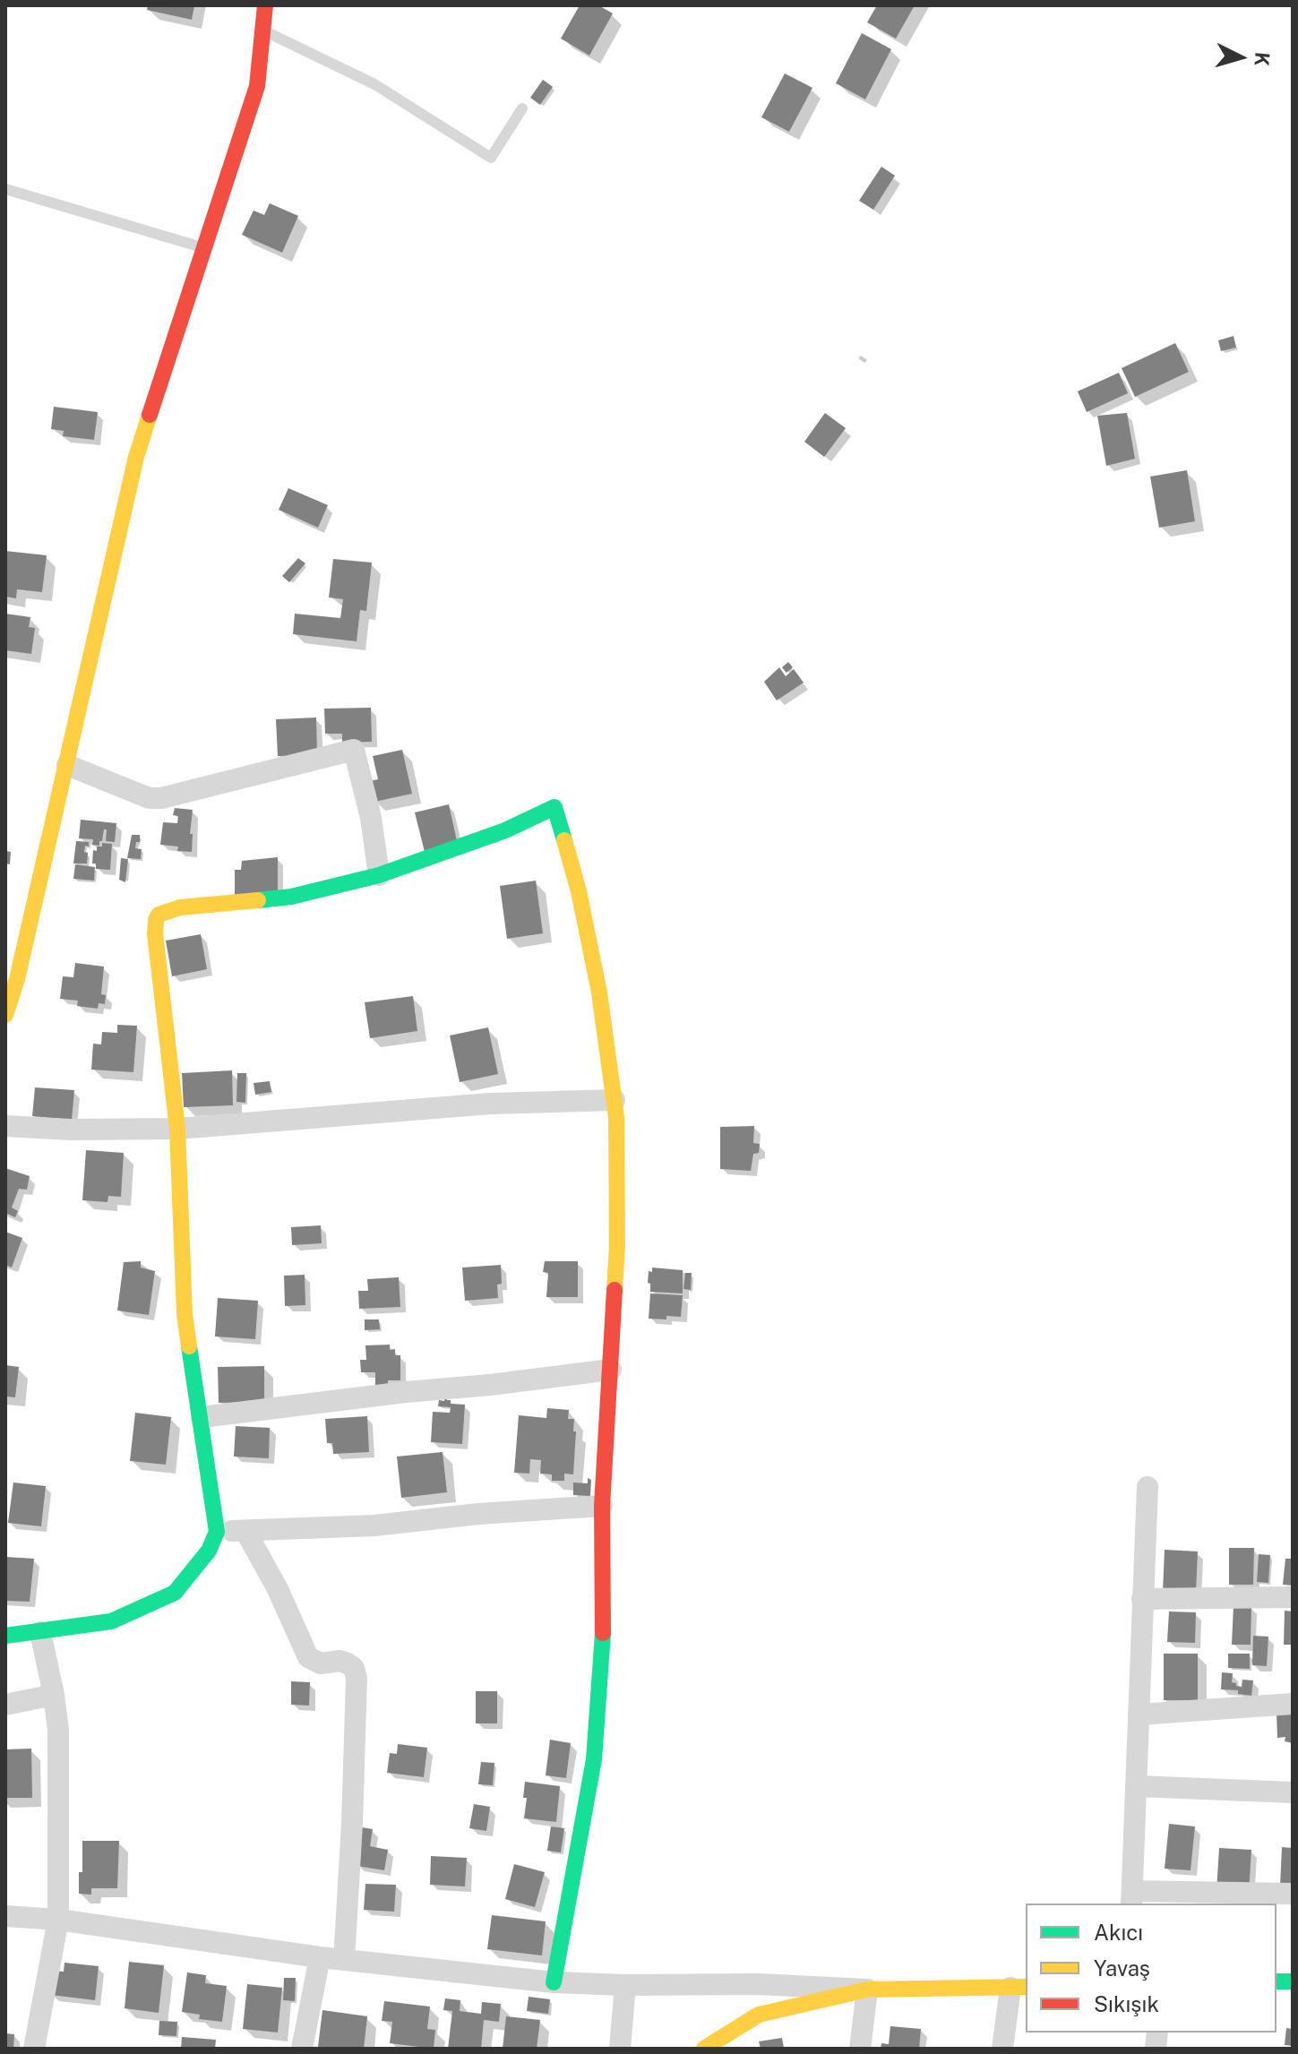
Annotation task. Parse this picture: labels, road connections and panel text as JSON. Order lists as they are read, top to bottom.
{
  "legend": ["Akıcı", "Yavaş", "Sıkışık"],
  "north": "right"
}
